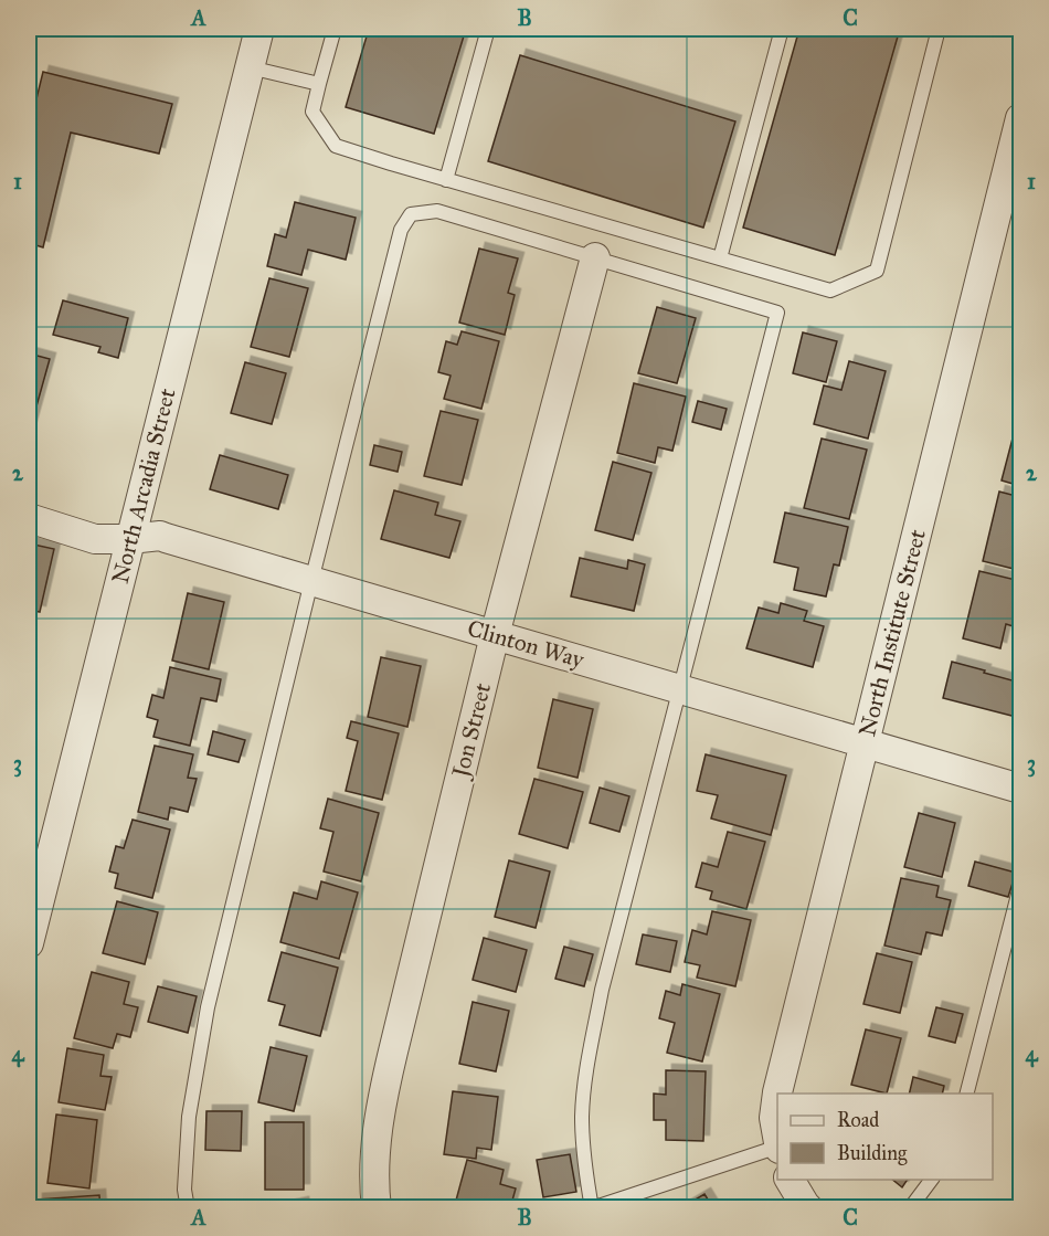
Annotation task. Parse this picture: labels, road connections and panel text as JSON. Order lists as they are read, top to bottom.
{
  "streets": {
    "street": [
      "North Arcadia Street",
      "North Institute Street",
      "Clinton Way",
      "Jon Street"
    ]
  },
  "crossings": [
    ["North Arcadia Street", "Clinton Way"],
    ["North Institute Street", "Clinton Way"],
    ["Clinton Way", "Jon Street"]
  ],
  "legend": ["Road", "Building"],
  "grid": {
    "columns": ["A", "B", "C"],
    "rows": [
      "1",
      "2",
      "3",
      "4"
    ]
  }
}
